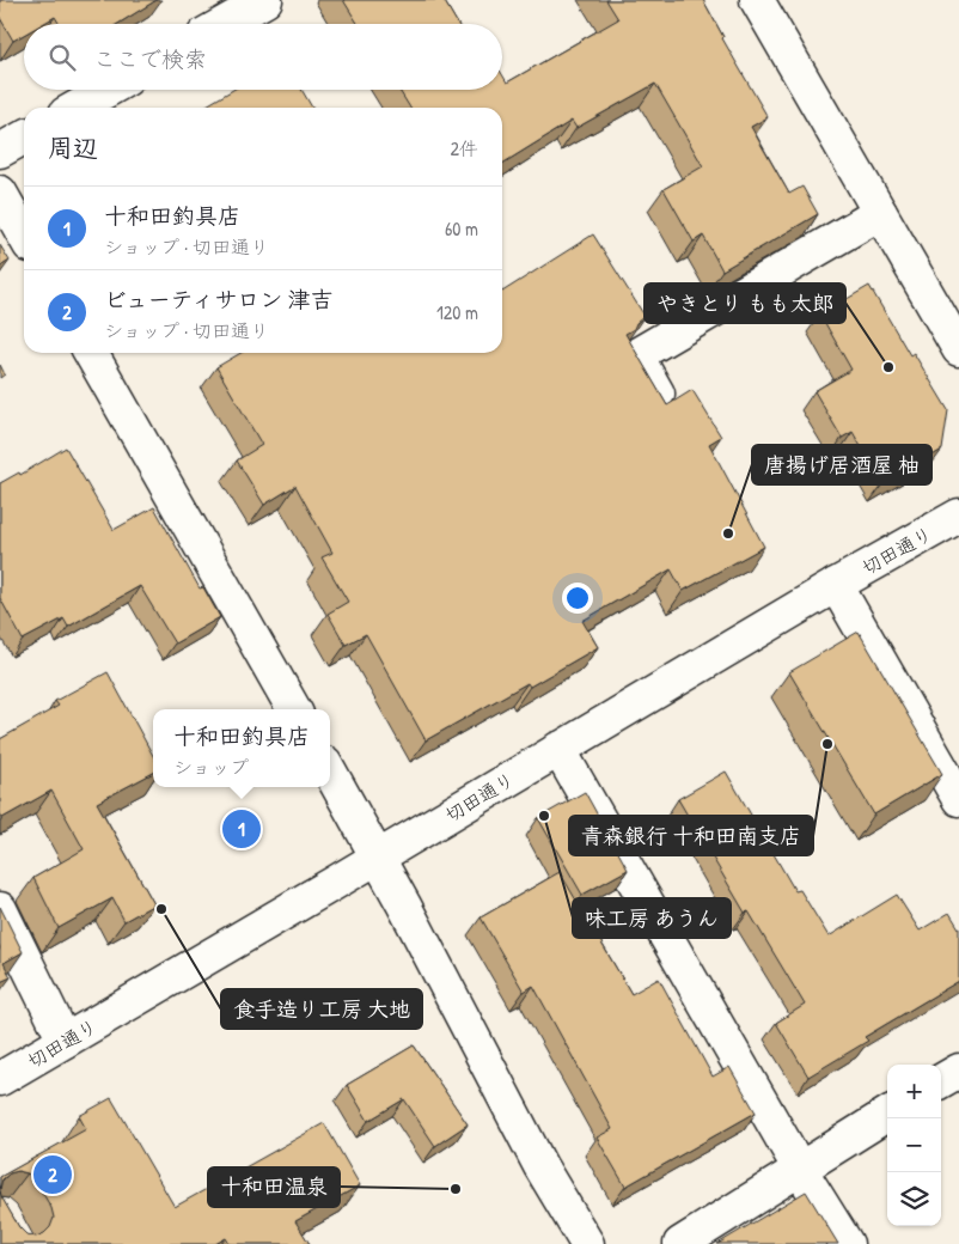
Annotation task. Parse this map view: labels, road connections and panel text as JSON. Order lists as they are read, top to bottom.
{
  "streets": {
    "street": ["切田通り"]
  },
  "places": [
    "やきとり もも太郎",
    "唐揚げ居酒屋 柚",
    "青森銀行 十和田南支店",
    "味工房 あうん",
    "食手造り工房 大地",
    "十和田温泉"
  ],
  "page": {
    "search": "ここで検索",
    "heading": ["周辺", "2件"],
    "list": [
      {
        "mark": "1",
        "name": "十和田釣具店",
        "note": "ショップ · 切田通り",
        "value": "60 m"
      },
      {
        "mark": "2",
        "name": "ビューティサロン 津吉",
        "note": "ショップ · 切田通り",
        "value": "120 m"
      }
    ],
    "popup": ["十和田釣具店", "ショップ"],
    "pins": ["1", "2"],
    "map_buttons": ["+", "−"]
  }
}
